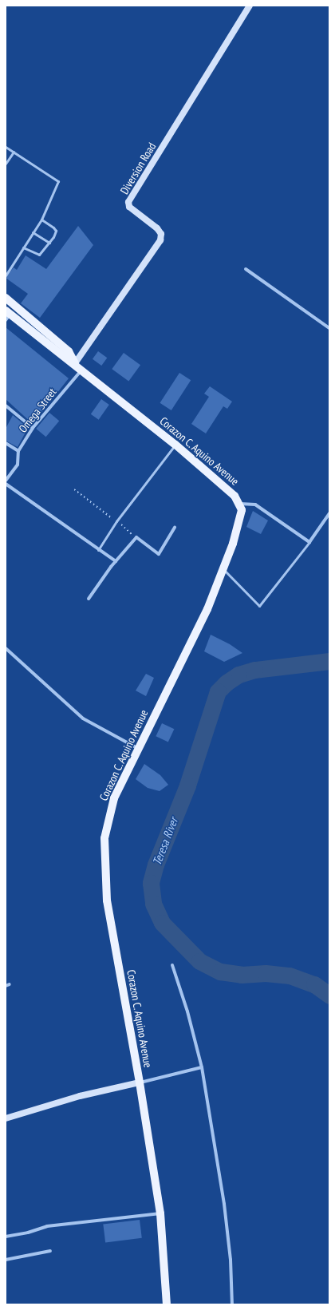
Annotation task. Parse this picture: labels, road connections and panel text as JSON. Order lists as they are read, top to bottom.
{
  "streets": {
    "main road": ["Corazon C. Aquino Avenue"],
    "street": ["Diversion Road", "Omega Street"]
  },
  "crossings": [
    ["Diversion Road", "Corazon C. Aquino Avenue"],
    ["Omega Street", "Corazon C. Aquino Avenue"]
  ],
  "water": ["Teresa River"]
}
